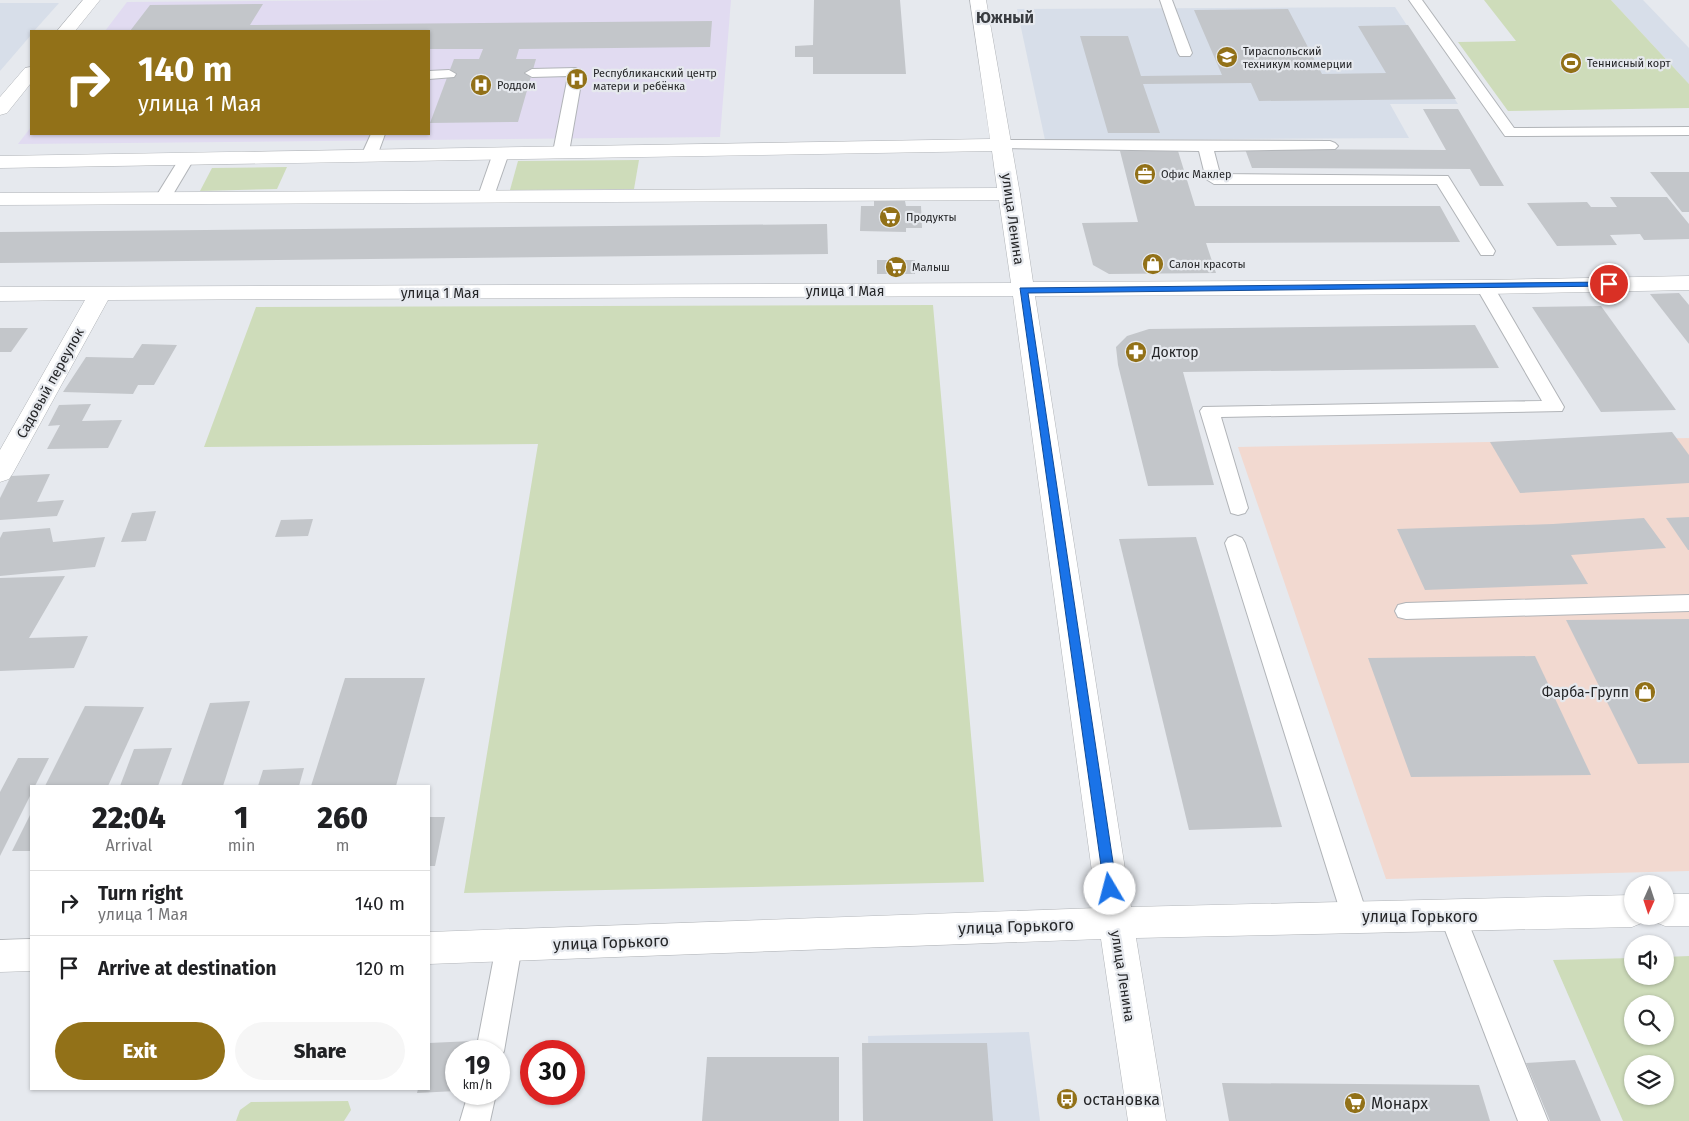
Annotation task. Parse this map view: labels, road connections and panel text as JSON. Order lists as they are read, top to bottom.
{
  "streets": {
    "street": [
      "улица Ленина",
      "улица 1 Мая",
      "Садовый переулок",
      "улица Горького"
    ]
  },
  "crossings": [
    ["улица Ленина", "улица 1 Мая"],
    ["улица Ленина", "улица Горького"],
    ["улица 1 Мая", "Садовый переулок"]
  ],
  "districts": ["Южный"],
  "places": {
    "school or university": ["Тираспольский техникум коммерции"],
    "sports": ["Теннисный корт"],
    "hospital": ["Республиканский центр матери и ребёнка", "Роддом"],
    "office": ["Офис Маклер"],
    "supermarket": ["Продукты", "Малыш", "Монарх"],
    "shop": ["Салон красоты", "Фарба-Групп"],
    "pharmacy": ["Доктор"],
    "bus stop": ["остановка"]
  },
  "north": "bottom",
  "page": {
    "turn": ["140 m", "улица 1 Мая"],
    "eta": [
      "22:04",
      "Arrival",
      "1",
      "min",
      "260",
      "m"
    ],
    "list": [
      {
        "name": "Turn right",
        "note": "улица 1 Мая",
        "value": "140 m"
      },
      {
        "name": "Arrive at destination",
        "value": "120 m"
      }
    ],
    "buttons": ["Exit", "Share"],
    "speed": "19 km/h",
    "limit": "30"
  }
}
